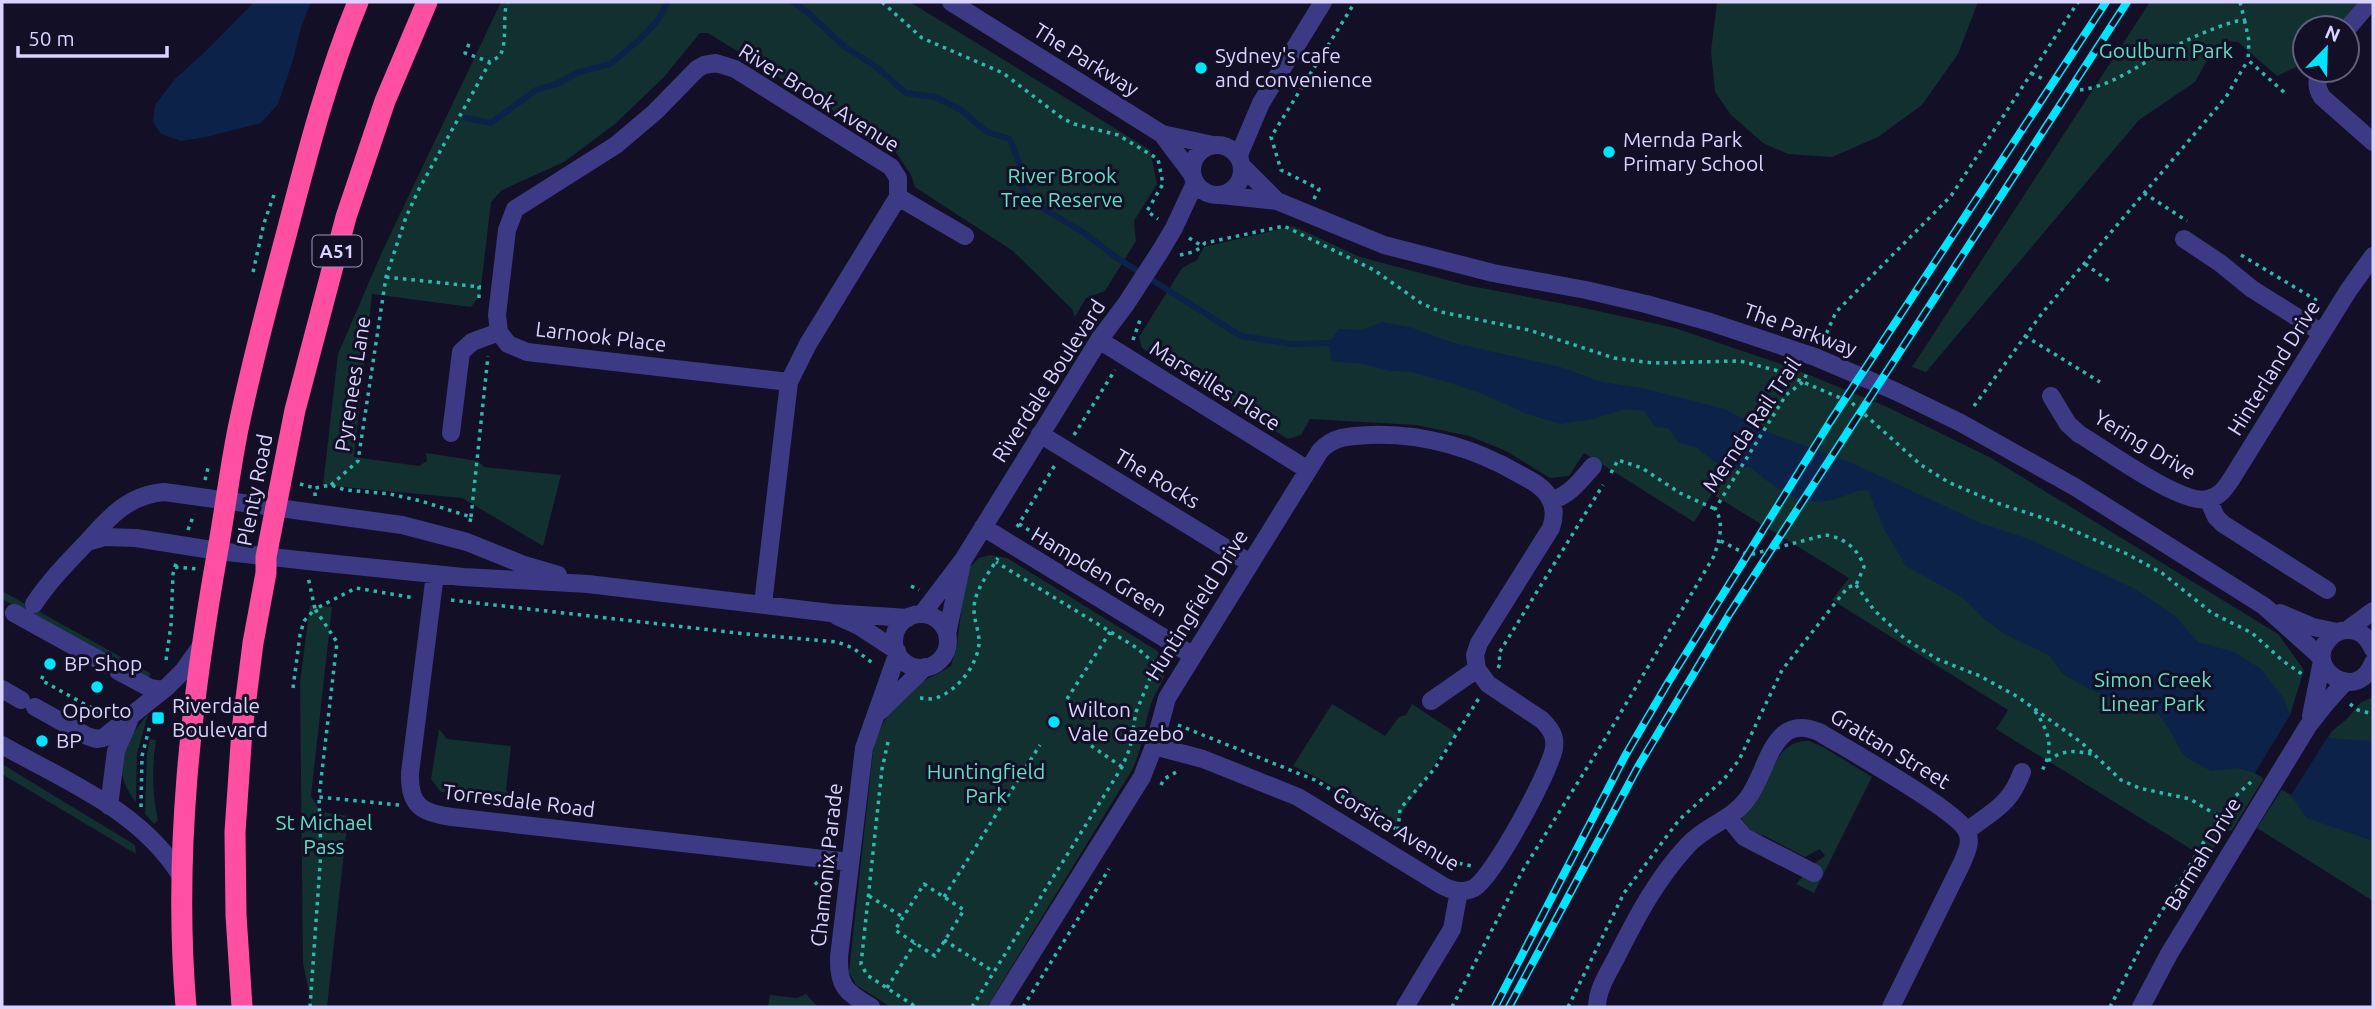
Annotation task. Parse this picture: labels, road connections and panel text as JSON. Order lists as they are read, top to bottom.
{
  "streets": {
    "highway": ["A51", "Plenty Road"],
    "street": [
      "The Parkway",
      "River Brook Avenue",
      "Larnook Place",
      "Hinterland Drive",
      "Riverdale Boulevard",
      "Marseilles Place",
      "Yering Drive",
      "The Rocks",
      "Hampden Green",
      "Huntingfield Drive",
      "Grattan Street",
      "Torresdale Road",
      "Corsica Avenue",
      "Barmah Drive",
      "Chamonix Parade"
    ],
    "path": ["Pyrenees Lane", "Mernda Rail Trail"]
  },
  "crossings": [
    ["The Parkway", "Riverdale Boulevard"],
    ["The Parkway", "Mernda Rail Trail"],
    ["The Parkway", "Barmah Drive"],
    ["River Brook Avenue", "Larnook Place"],
    ["Hinterland Drive", "Yering Drive"],
    ["Riverdale Boulevard", "Marseilles Place"],
    ["Riverdale Boulevard", "The Rocks"],
    ["Riverdale Boulevard", "Hampden Green"],
    ["Riverdale Boulevard", "Chamonix Parade"],
    ["Marseilles Place", "Huntingfield Drive"],
    ["The Rocks", "Huntingfield Drive"],
    ["Hampden Green", "Huntingfield Drive"],
    ["Huntingfield Drive", "Corsica Avenue"],
    ["Torresdale Road", "Chamonix Parade"]
  ],
  "parks": [
    "Goulburn Park",
    "River Brook Tree Reserve",
    "Simon Creek Linear Park",
    "Huntingfield Park",
    "St Michael Pass"
  ],
  "places": {
    "other": [
      "Sydney's cafe and convenience",
      "Mernda Park Primary School",
      "BP Shop",
      "Oporto",
      "Wilton Vale Gazebo",
      "BP"
    ],
    "transit": ["Riverdale Boulevard"]
  },
  "scale_bar": "50 m",
  "north": "top right"
}
